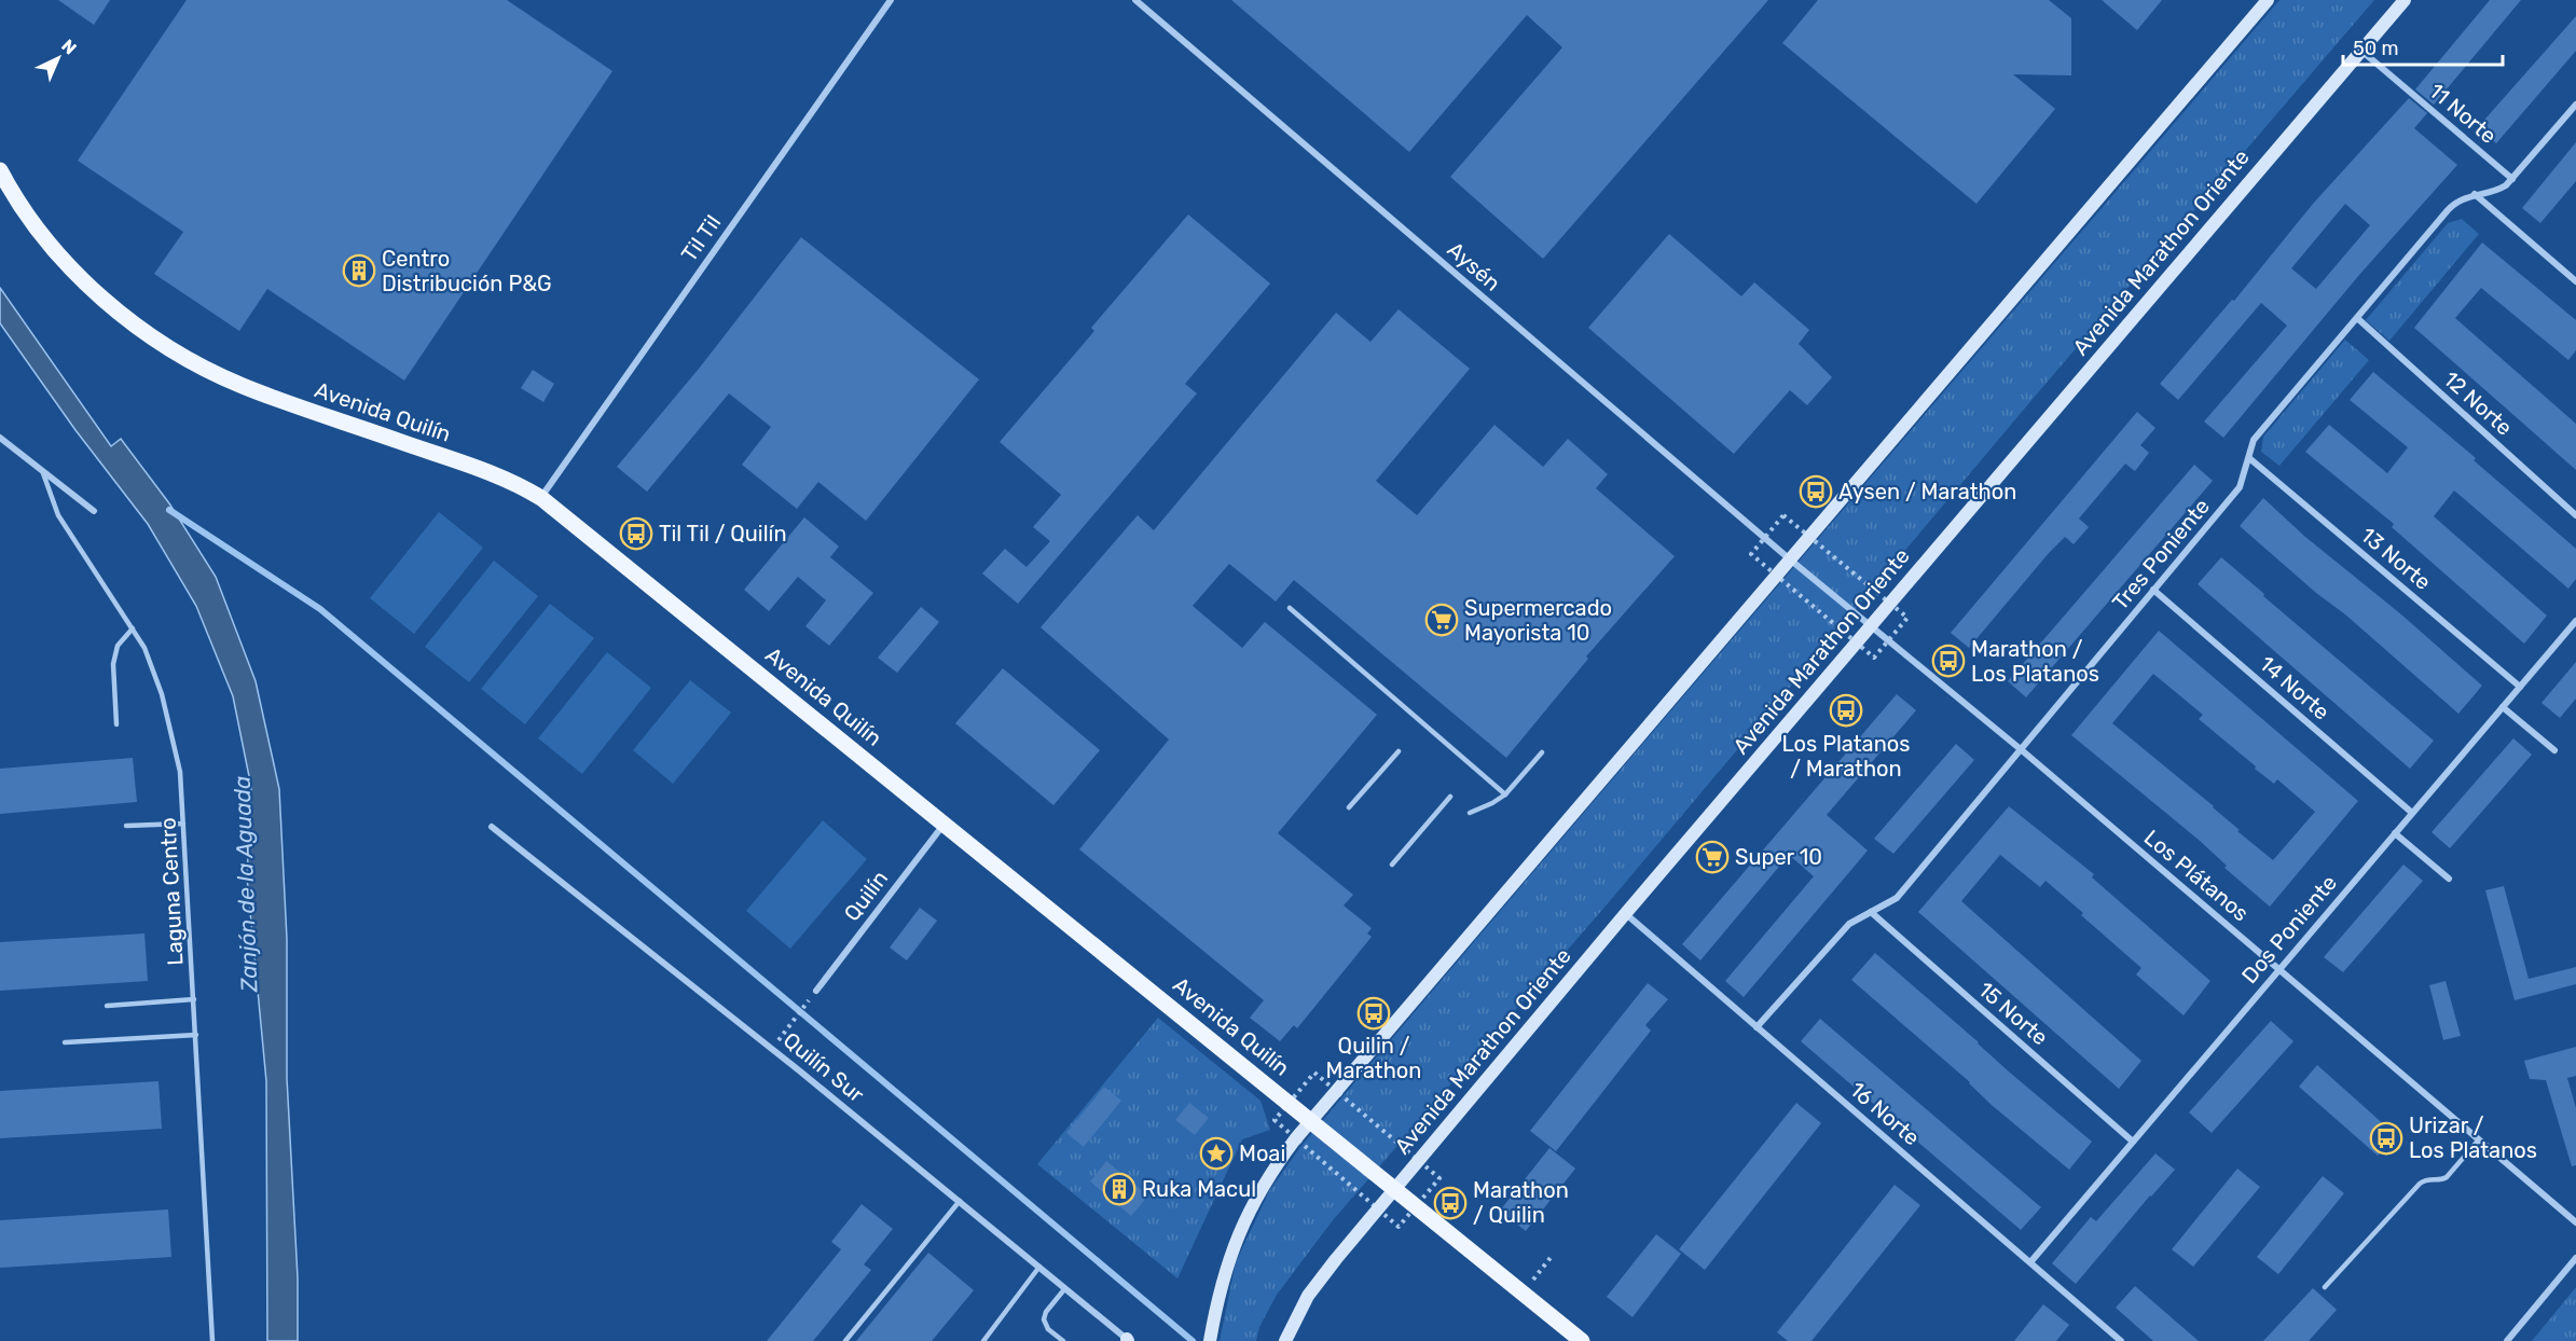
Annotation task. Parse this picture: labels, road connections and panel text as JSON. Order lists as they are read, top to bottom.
{
  "streets": {
    "main road": ["Avenida Marathon Oriente", "Avenida Quilín"],
    "street": [
      "11 Norte",
      "Til Til",
      "Aysén",
      "12 Norte",
      "Tres Poniente",
      "13 Norte",
      "14 Norte",
      "Los Plátanos",
      "Quilín",
      "Dos Poniente",
      "15 Norte",
      "Quilín Sur",
      "16 Norte"
    ],
    "lane": ["Laguna Centro"]
  },
  "crossings": [
    ["11 Norte", "Avenida Marathon Oriente"],
    ["11 Norte", "Tres Poniente"],
    ["Til Til", "Avenida Quilín"],
    ["Avenida Marathon Oriente", "Avenida Quilín"],
    ["Avenida Marathon Oriente", "Los Plátanos"],
    ["Avenida Marathon Oriente", "16 Norte"],
    ["Aysén", "Los Plátanos"],
    ["12 Norte", "Tres Poniente"],
    ["Avenida Quilín", "Quilín"],
    ["Tres Poniente", "13 Norte"],
    ["Tres Poniente", "14 Norte"],
    ["Tres Poniente", "Los Plátanos"],
    ["Tres Poniente", "15 Norte"],
    ["Tres Poniente", "16 Norte"],
    ["13 Norte", "Dos Poniente"],
    ["14 Norte", "Dos Poniente"],
    ["Los Plátanos", "Dos Poniente"],
    ["Dos Poniente", "15 Norte"],
    ["Dos Poniente", "16 Norte"]
  ],
  "water": ["Zanjón de la Aguada"],
  "places": {
    "building": ["Centro Distribución P&G", "Ruka Macul"],
    "bus stop": [
      "Aysen / Marathon",
      "Til Til / Quilín",
      "Marathon / Los Platanos",
      "Los Platanos / Marathon",
      "Quilin / Marathon",
      "Urizar / Los Platanos",
      "Marathon / Quilin"
    ],
    "supermarket": ["Supermercado Mayorista 10", "Super 10"],
    "place": ["Moai"]
  },
  "scale_bar": "50 m",
  "north": "top right"
}
